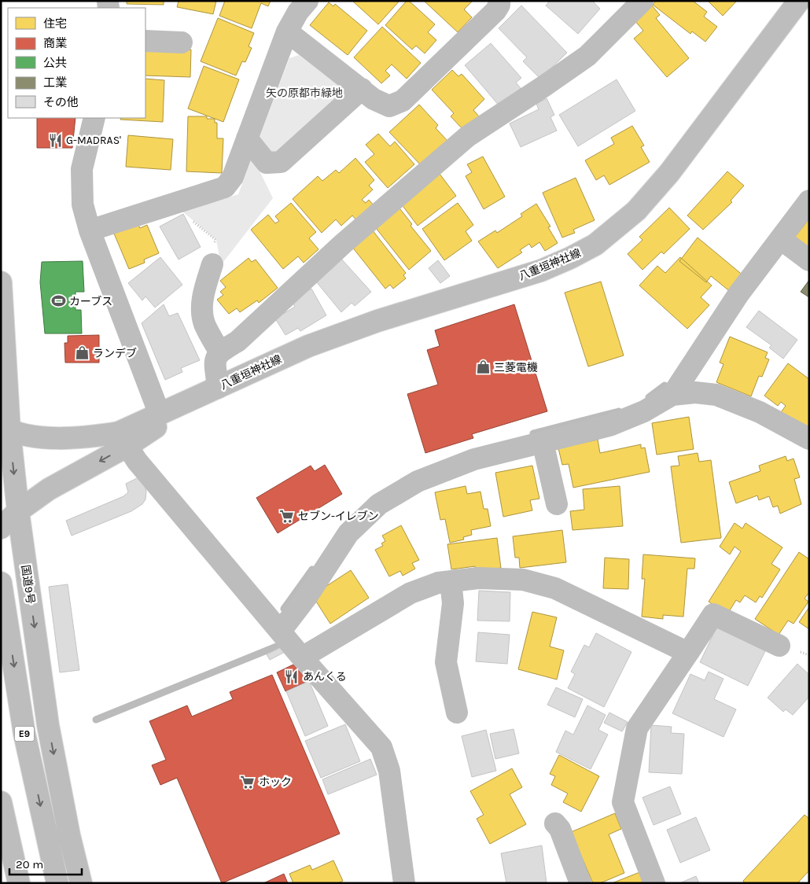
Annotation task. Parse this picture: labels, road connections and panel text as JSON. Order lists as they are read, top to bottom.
{
  "streets": {
    "main road": ["八重垣神社線", "国道9号", "E9"]
  },
  "crossings": [
    ["八重垣神社線", "国道9号"]
  ],
  "parks": ["矢の原都市緑地"],
  "places": {
    "restaurant": ["G-MADRAS'", "あんくる"],
    "sports": ["カーブス"],
    "shop": ["ランデブ", "三菱電機"],
    "supermarket": ["セブン-イレブン", "ホック"]
  },
  "legend": [
    "住宅",
    "商業",
    "公共",
    "工業",
    "その他"
  ],
  "scale_bar": "20 m"
}
